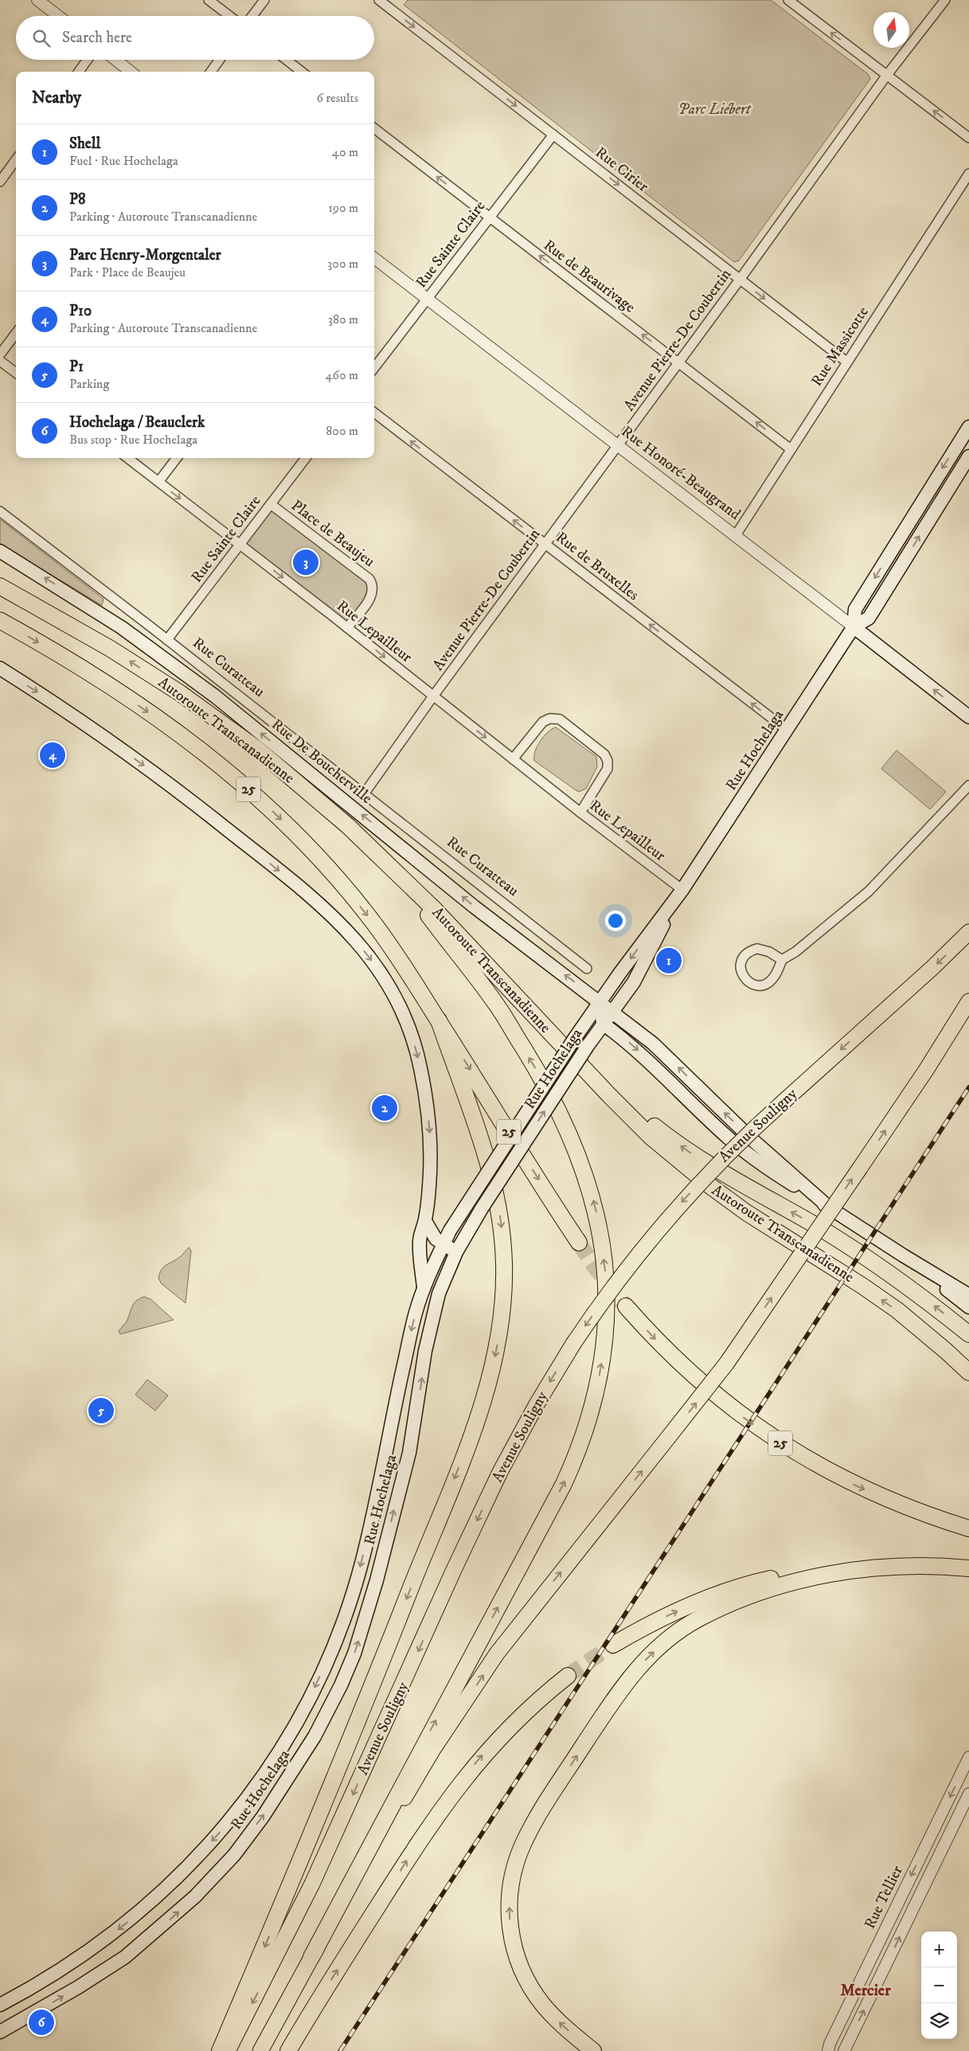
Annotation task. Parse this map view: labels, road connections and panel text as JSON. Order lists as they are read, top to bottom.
{
  "streets": {
    "highway": ["Autoroute Transcanadienne", "25", "Avenue Souligny"],
    "main road": ["Rue Honoré-Beaugrand", "Rue Hochelaga", "Rue De Boucherville"],
    "street": [
      "Rue Cirier",
      "Rue Sainte Claire",
      "Rue de Beaurivage",
      "Avenue Pierre-De Coubertin",
      "Rue Massicotte",
      "Place de Beaujeu",
      "Rue de Bruxelles",
      "Rue Lepailleur",
      "Rue Curatteau",
      "Rue Tellier"
    ]
  },
  "crossings": [
    ["Rue Cirier", "Rue Sainte Claire"],
    ["Rue Cirier", "Avenue Pierre-De Coubertin"],
    ["Rue Cirier", "Rue Massicotte"],
    ["Rue Sainte Claire", "Rue de Beaurivage"],
    ["Rue Sainte Claire", "Rue Honoré-Beaugrand"],
    ["Rue Sainte Claire", "Place de Beaujeu"],
    ["Rue Sainte Claire", "Rue Lepailleur"],
    ["Rue Sainte Claire", "Rue Curatteau"],
    ["Rue de Beaurivage", "Avenue Pierre-De Coubertin"],
    ["Rue de Beaurivage", "Rue Massicotte"],
    ["Avenue Pierre-De Coubertin", "Rue Honoré-Beaugrand"],
    ["Avenue Pierre-De Coubertin", "Rue de Bruxelles"],
    ["Avenue Pierre-De Coubertin", "Rue Lepailleur"],
    ["Avenue Pierre-De Coubertin", "Rue Curatteau"],
    ["Rue Massicotte", "Rue Honoré-Beaugrand"],
    ["Rue Honoré-Beaugrand", "Rue Hochelaga"],
    ["Place de Beaujeu", "Rue Lepailleur"],
    ["Rue de Bruxelles", "Rue Hochelaga"],
    ["Rue Lepailleur", "Rue Hochelaga"],
    ["Rue Hochelaga", "Rue De Boucherville"]
  ],
  "one_way": [
    "Rue Cirier",
    "Rue de Beaurivage",
    "Rue de Bruxelles",
    "Rue Lepailleur",
    "Rue De Boucherville"
  ],
  "districts": ["Mercier"],
  "parks": ["Parc Liébert"],
  "north": "top",
  "page": {
    "search": "Search here",
    "heading": ["Nearby", "6 results"],
    "list": [
      {
        "mark": "1",
        "name": "Shell",
        "note": "Fuel · Rue Hochelaga",
        "value": "40 m"
      },
      {
        "mark": "2",
        "name": "P8",
        "note": "Parking · Autoroute Transcanadienne",
        "value": "190 m"
      },
      {
        "mark": "3",
        "name": "Parc Henry-Morgentaler",
        "note": "Park · Place de Beaujeu",
        "value": "300 m"
      },
      {
        "mark": "4",
        "name": "P10",
        "note": "Parking · Autoroute Transcanadienne",
        "value": "380 m"
      },
      {
        "mark": "5",
        "name": "P1",
        "note": "Parking",
        "value": "460 m"
      },
      {
        "mark": "6",
        "name": "Hochelaga / Beauclerk",
        "note": "Bus stop · Rue Hochelaga",
        "value": "800 m"
      }
    ],
    "pins": [
      "3",
      "4",
      "1",
      "2",
      "5",
      "6"
    ],
    "map_buttons": ["+", "−"]
  }
}
